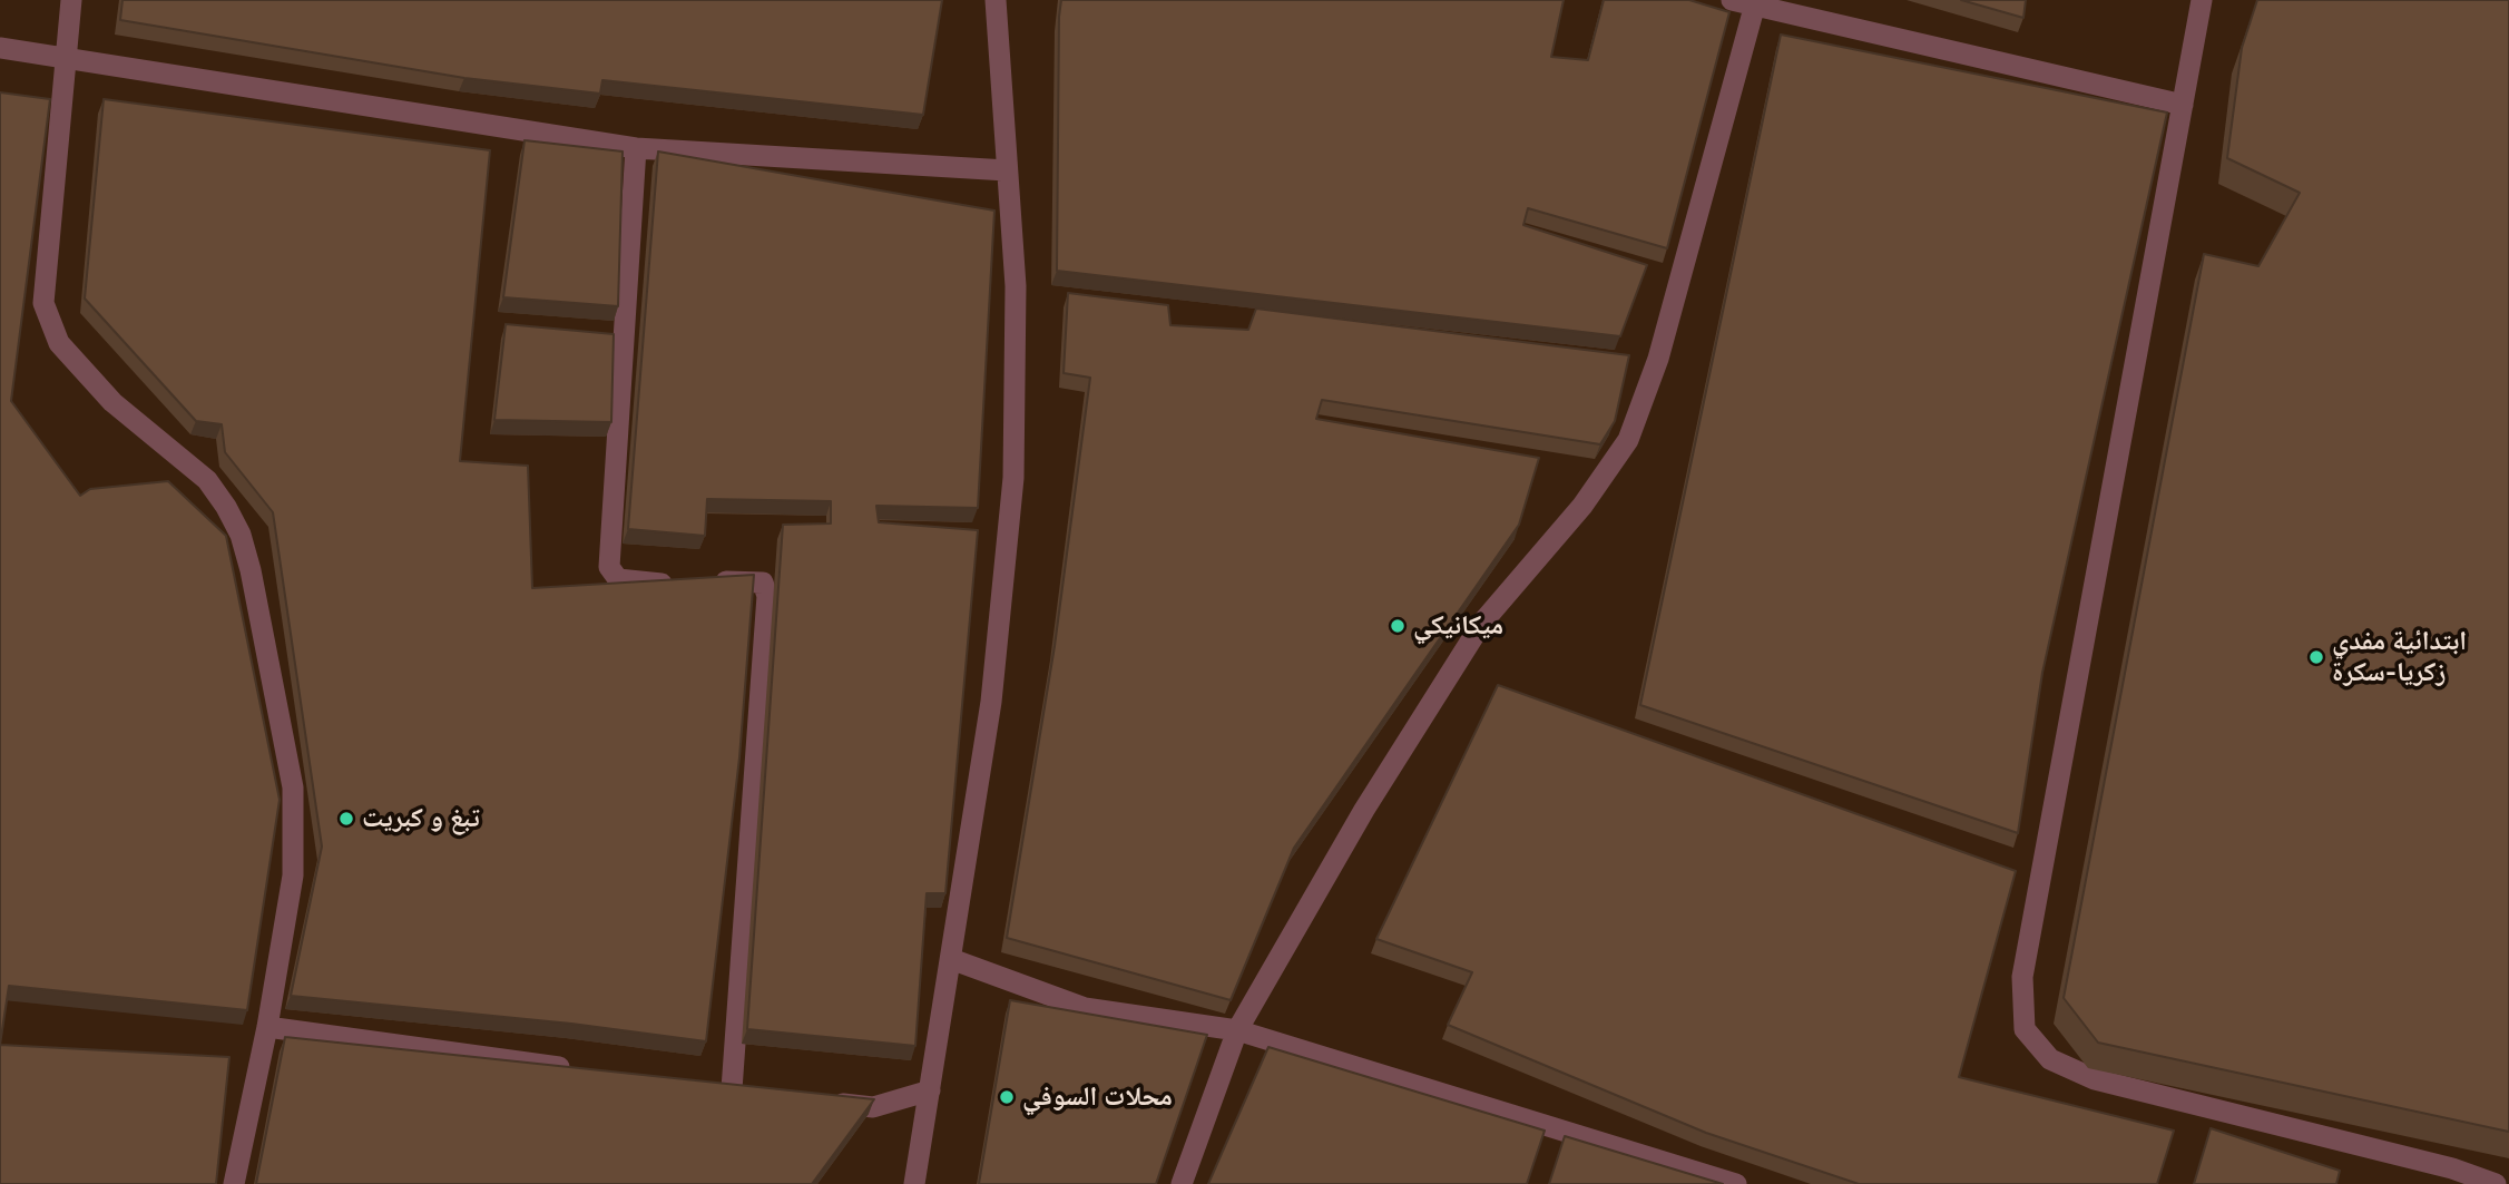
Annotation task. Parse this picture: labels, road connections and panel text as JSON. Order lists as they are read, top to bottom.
{
  "places": [
    "ميكانيكي",
    "ابتدائية مفدي زكريا-سكرة",
    "تبغ و كبريت",
    "محلات السوفي"
  ]
}
